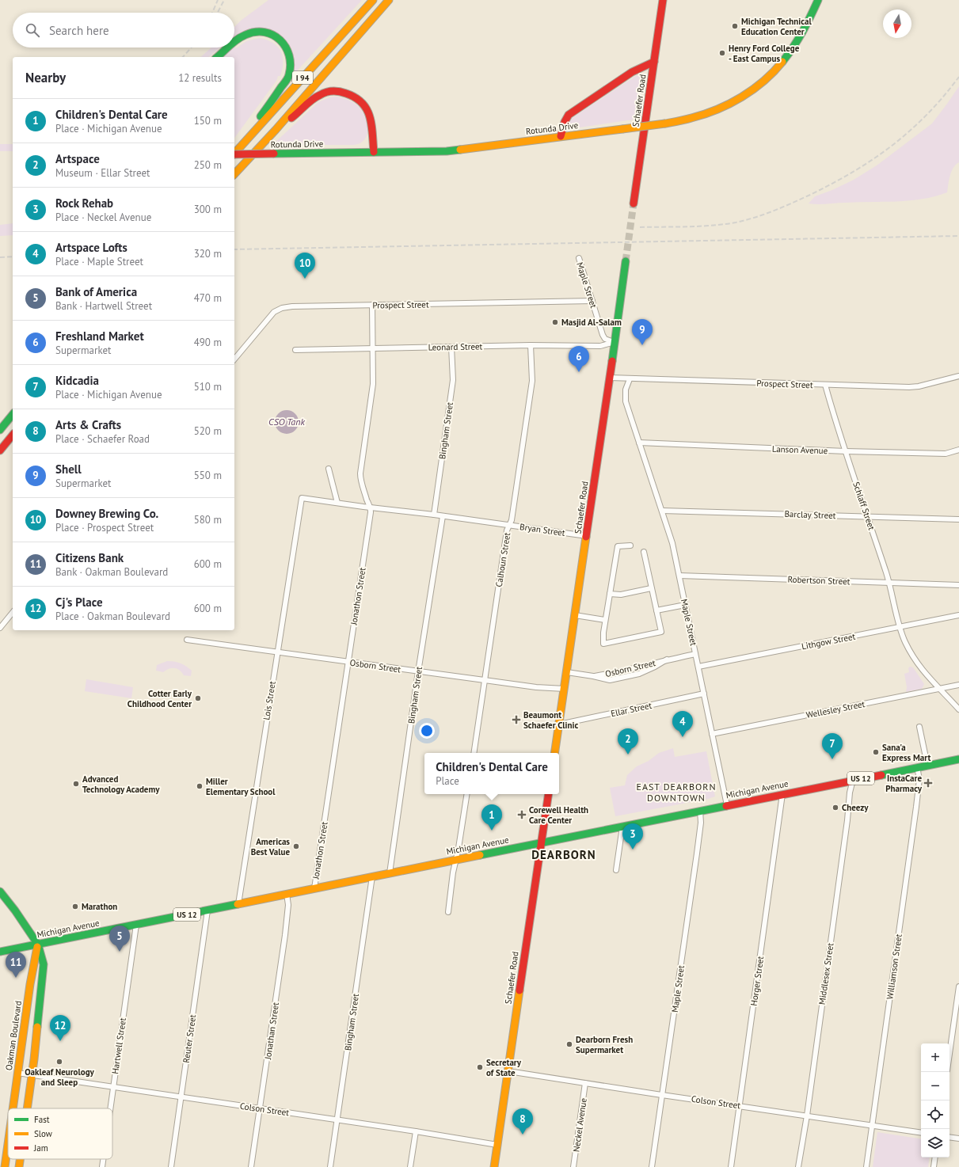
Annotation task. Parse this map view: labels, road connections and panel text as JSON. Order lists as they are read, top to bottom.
{
  "streets": {
    "main road": [
      "I 94",
      "Schaefer Road",
      "Rotunda Drive",
      "US 12",
      "Michigan Avenue",
      "Oakman Boulevard"
    ],
    "street": [
      "Maple Street",
      "Prospect Street",
      "Leonard Street",
      "Bingham Street",
      "Lanson Avenue",
      "Schlaff Street",
      "Barclay Street",
      "Bryan Street",
      "Calhoun Street",
      "Robertson Street",
      "Jonathon Street",
      "Lithgow Street",
      "Osborn Street",
      "Lois Street",
      "Ellar Street",
      "Wellesley Street",
      "Williamson Street",
      "Middlesex Street",
      "Horger Street",
      "Jonathan Street",
      "Reuter Street",
      "Hartwell Street",
      "Colson Street",
      "Neckel Avenue"
    ]
  },
  "crossings": [
    ["Schaefer Road", "Maple Street"],
    ["Schaefer Road", "Prospect Street"],
    ["Schaefer Road", "Leonard Street"],
    ["Schaefer Road", "Bryan Street"],
    ["Schaefer Road", "Osborn Street"],
    ["Schaefer Road", "Ellar Street"],
    ["Schaefer Road", "Michigan Avenue"],
    ["Schaefer Road", "Colson Street"],
    ["Maple Street", "Prospect Street"],
    ["Maple Street", "Leonard Street"],
    ["Maple Street", "Lanson Avenue"],
    ["Maple Street", "Barclay Street"],
    ["Maple Street", "Robertson Street"],
    ["Maple Street", "Lithgow Street"],
    ["Maple Street", "Osborn Street"],
    ["Maple Street", "Ellar Street"],
    ["Maple Street", "Wellesley Street"],
    ["Maple Street", "Michigan Avenue"],
    ["Maple Street", "Colson Street"],
    ["Prospect Street", "Schlaff Street"],
    ["Prospect Street", "Jonathon Street"],
    ["Leonard Street", "Bingham Street"],
    ["Leonard Street", "Calhoun Street"],
    ["Leonard Street", "Jonathon Street"],
    ["Bingham Street", "Bryan Street"],
    ["Bingham Street", "Osborn Street"],
    ["Bingham Street", "Michigan Avenue"],
    ["Bingham Street", "Colson Street"],
    ["Lanson Avenue", "Schlaff Street"],
    ["Schlaff Street", "Barclay Street"],
    ["Schlaff Street", "Robertson Street"],
    ["Schlaff Street", "Lithgow Street"],
    ["Schlaff Street", "Wellesley Street"],
    ["Bryan Street", "Calhoun Street"],
    ["Calhoun Street", "Osborn Street"],
    ["Jonathon Street", "Osborn Street"],
    ["Jonathon Street", "Michigan Avenue"],
    ["Osborn Street", "Lois Street"],
    ["Lois Street", "Michigan Avenue"],
    ["Michigan Avenue", "Williamson Street"],
    ["Michigan Avenue", "Middlesex Street"],
    ["Michigan Avenue", "Horger Street"],
    ["Michigan Avenue", "Jonathan Street"],
    ["Michigan Avenue", "Oakman Boulevard"],
    ["Michigan Avenue", "Reuter Street"],
    ["Michigan Avenue", "Hartwell Street"],
    ["Williamson Street", "Colson Street"],
    ["Middlesex Street", "Colson Street"],
    ["Horger Street", "Colson Street"],
    ["Jonathan Street", "Colson Street"],
    ["Oakman Boulevard", "Colson Street"],
    ["Reuter Street", "Colson Street"],
    ["Hartwell Street", "Colson Street"],
    ["Colson Street", "Neckel Avenue"]
  ],
  "districts": ["EAST DEARBORN DOWNTOWN", "DEARBORN"],
  "water": ["CSO Tank"],
  "places": {
    "other": [
      "Michigan Technical Education Center",
      "Henry Ford College - East Campus",
      "Masjid Al-Salam",
      "Cotter Early Childhood Center",
      "Sana'a Express Mart",
      "Advanced Technology Academy",
      "Miller Elementary School",
      "Cheezy",
      "Americas Best Value",
      "Marathon",
      "Dearborn Fresh Supermarket",
      "Oakleaf Neurology and Sleep",
      "Secretary of State"
    ],
    "health": ["Beaumont Schaefer Clinic", "InstaCare Pharmacy", "Corewell Health Care Center"]
  },
  "legend": ["Fast", "Slow", "Jam"],
  "north": "bottom",
  "page": {
    "search": "Search here",
    "heading": ["Nearby", "12 results"],
    "list": [
      {
        "mark": "1",
        "name": "Children's Dental Care",
        "note": "Place · Michigan Avenue",
        "value": "150 m"
      },
      {
        "mark": "2",
        "name": "Artspace",
        "note": "Museum · Ellar Street",
        "value": "250 m"
      },
      {
        "mark": "3",
        "name": "Rock Rehab",
        "note": "Place · Neckel Avenue",
        "value": "300 m"
      },
      {
        "mark": "4",
        "name": "Artspace Lofts",
        "note": "Place · Maple Street",
        "value": "320 m"
      },
      {
        "mark": "5",
        "name": "Bank of America",
        "note": "Bank · Hartwell Street",
        "value": "470 m"
      },
      {
        "mark": "6",
        "name": "Freshland Market",
        "note": "Supermarket",
        "value": "490 m"
      },
      {
        "mark": "7",
        "name": "Kidcadia",
        "note": "Place · Michigan Avenue",
        "value": "510 m"
      },
      {
        "mark": "8",
        "name": "Arts & Crafts",
        "note": "Place · Schaefer Road",
        "value": "520 m"
      },
      {
        "mark": "9",
        "name": "Shell",
        "note": "Supermarket",
        "value": "550 m"
      },
      {
        "mark": "10",
        "name": "Downey Brewing Co.",
        "note": "Place · Prospect Street",
        "value": "580 m"
      },
      {
        "mark": "11",
        "name": "Citizens Bank",
        "note": "Bank · Oakman Boulevard",
        "value": "600 m"
      },
      {
        "mark": "12",
        "name": "Cj's Place",
        "note": "Place · Oakman Boulevard",
        "value": "600 m"
      }
    ],
    "pins": [
      "10",
      "9",
      "6",
      "4",
      "2",
      "7",
      "1",
      "3",
      "5",
      "11",
      "12",
      "8"
    ],
    "popup": ["Children's Dental Care", "Place"],
    "map_buttons": ["+", "−"]
  }
}
